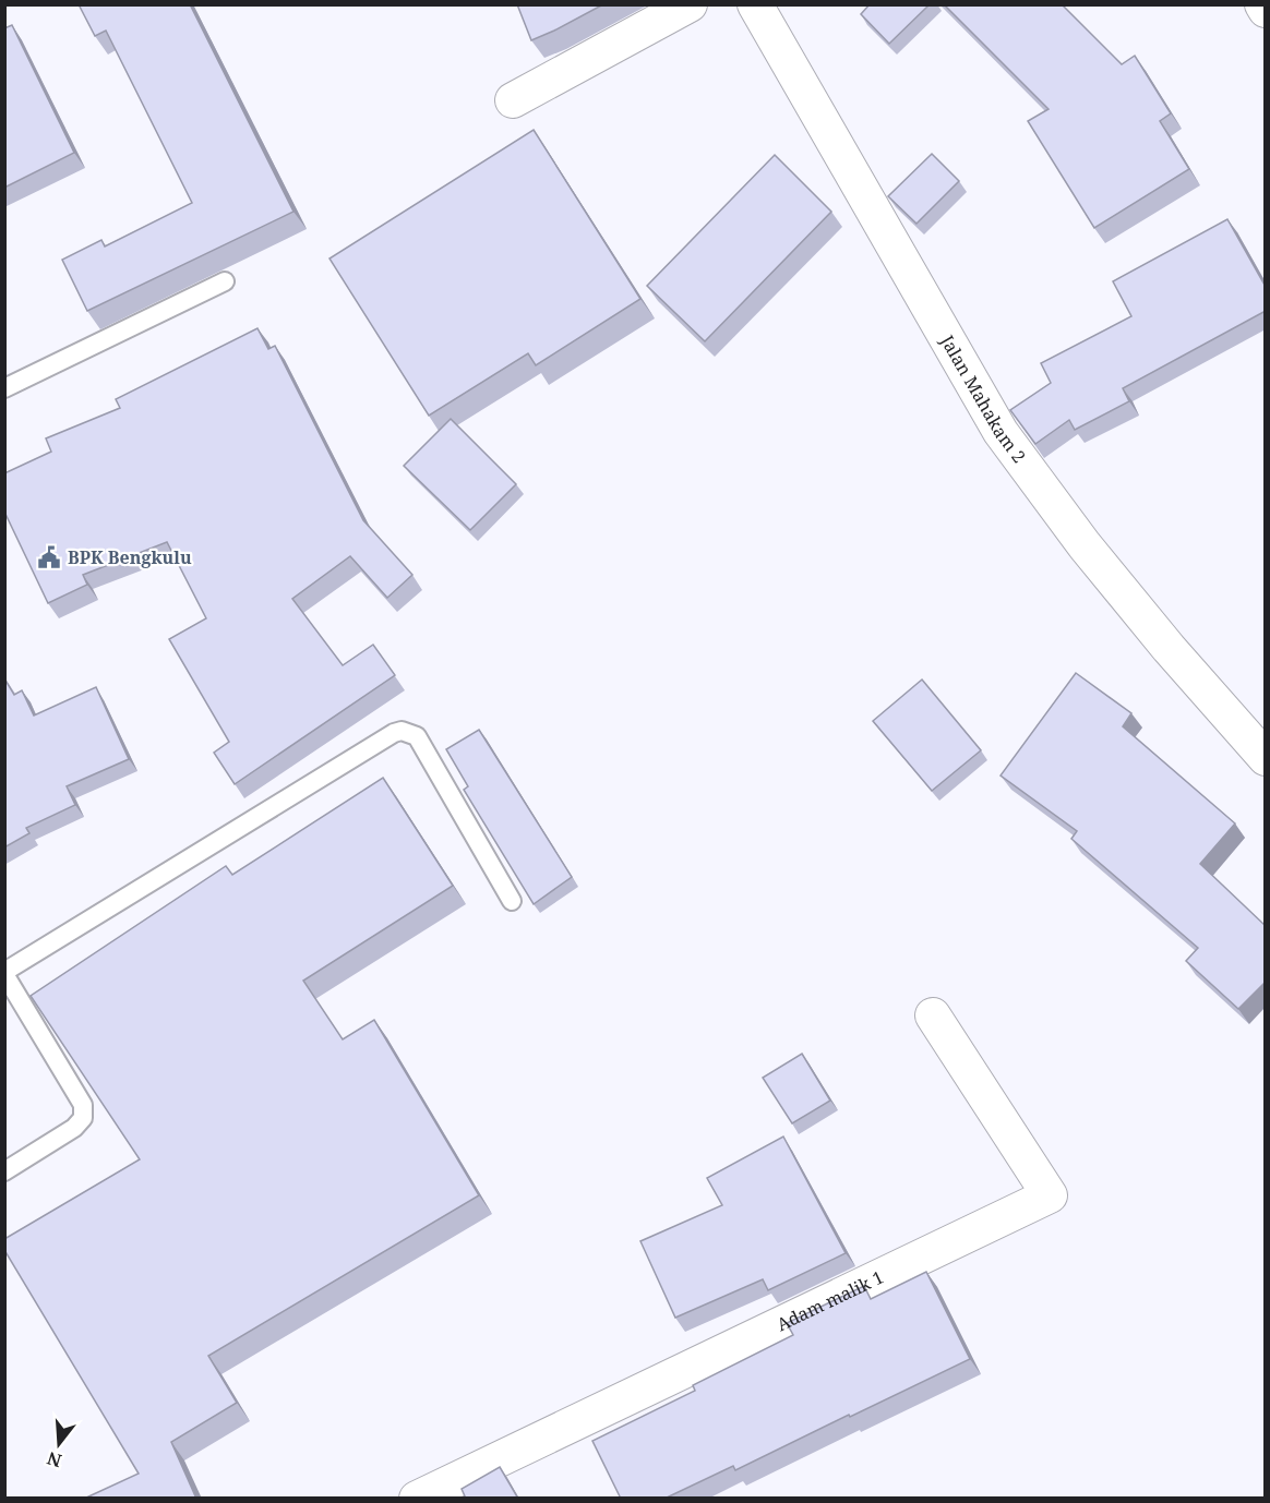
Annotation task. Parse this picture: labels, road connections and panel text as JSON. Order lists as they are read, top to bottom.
{
  "streets": {
    "street": ["Jalan Mahakam 2", "Adam malik 1"]
  },
  "places": {
    "public building": ["BPK Bengkulu"]
  },
  "north": "bottom"
}
